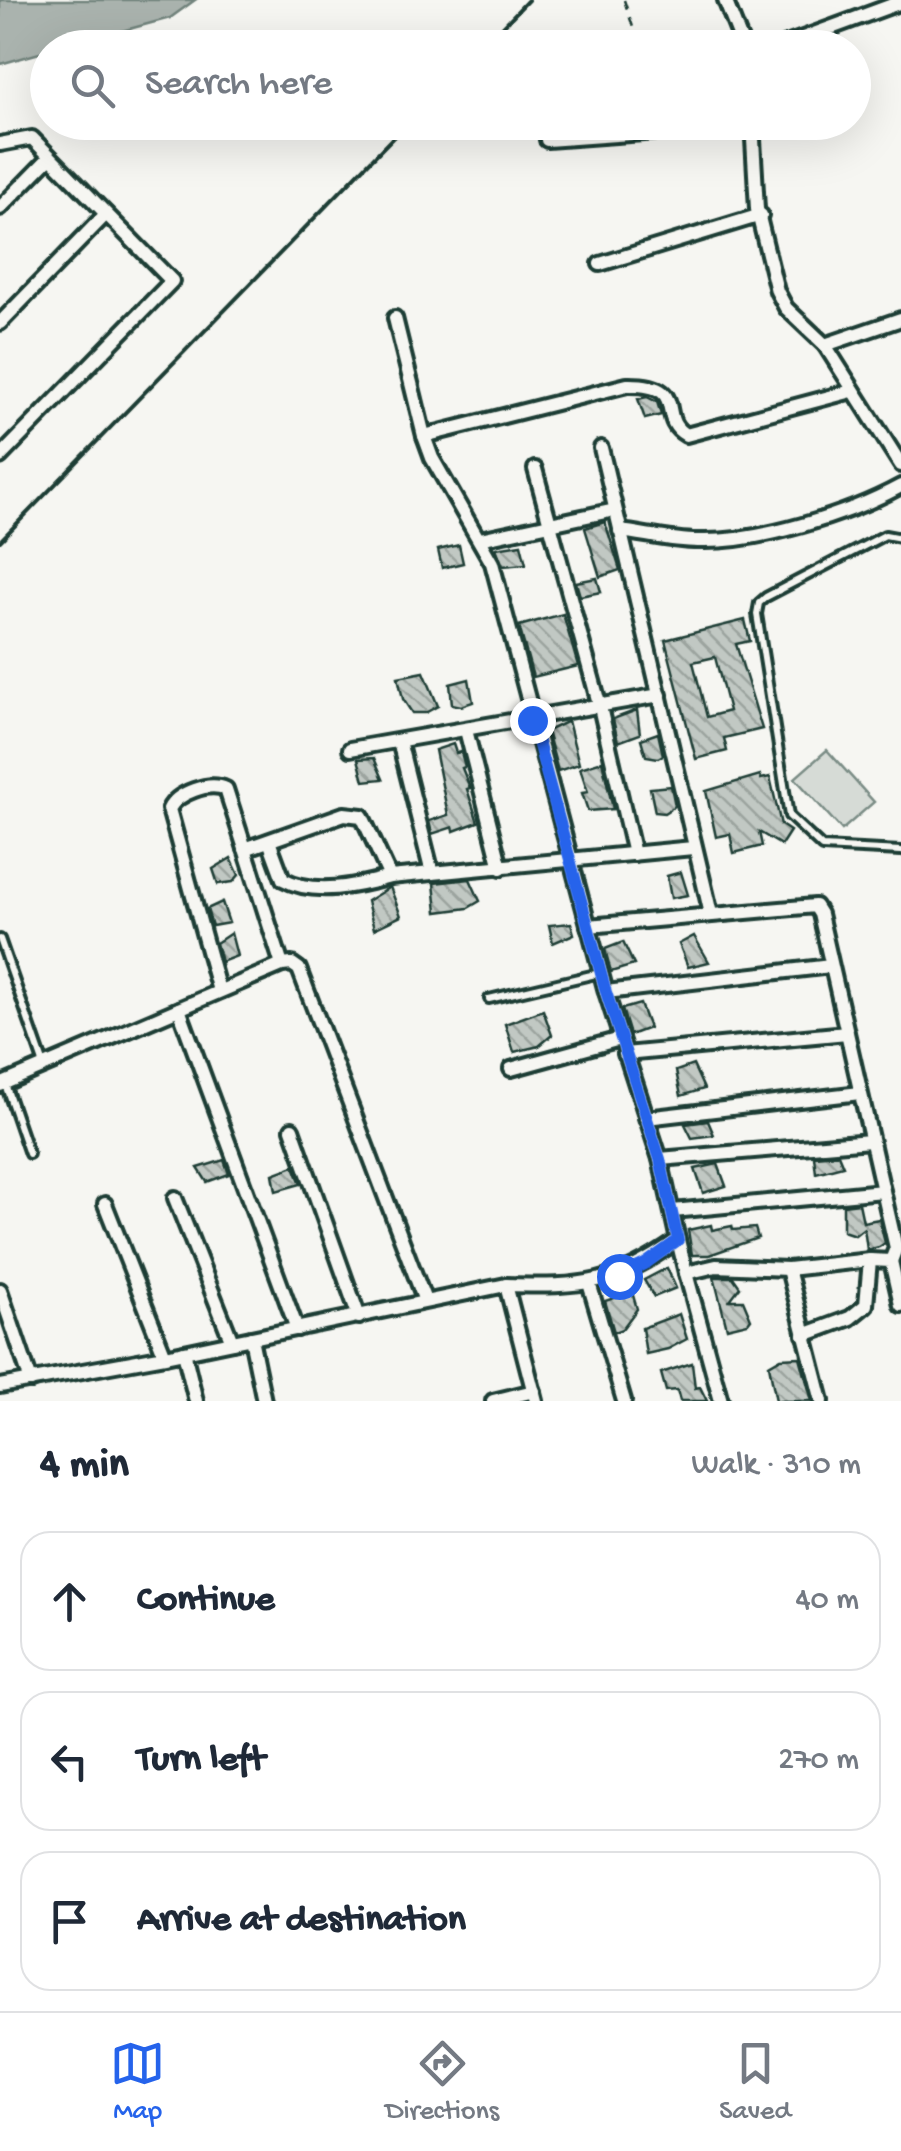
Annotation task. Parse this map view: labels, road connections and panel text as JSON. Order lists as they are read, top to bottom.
{
  "page": {
    "search": "Search here",
    "heading": ["4 min", "Walk · 310 m"],
    "list": [
      ["Continue", "40 m"],
      ["Turn left", "270 m"],
      "Arrive at destination"
    ],
    "nav": ["Map", "Directions", "Saved"]
  }
}
